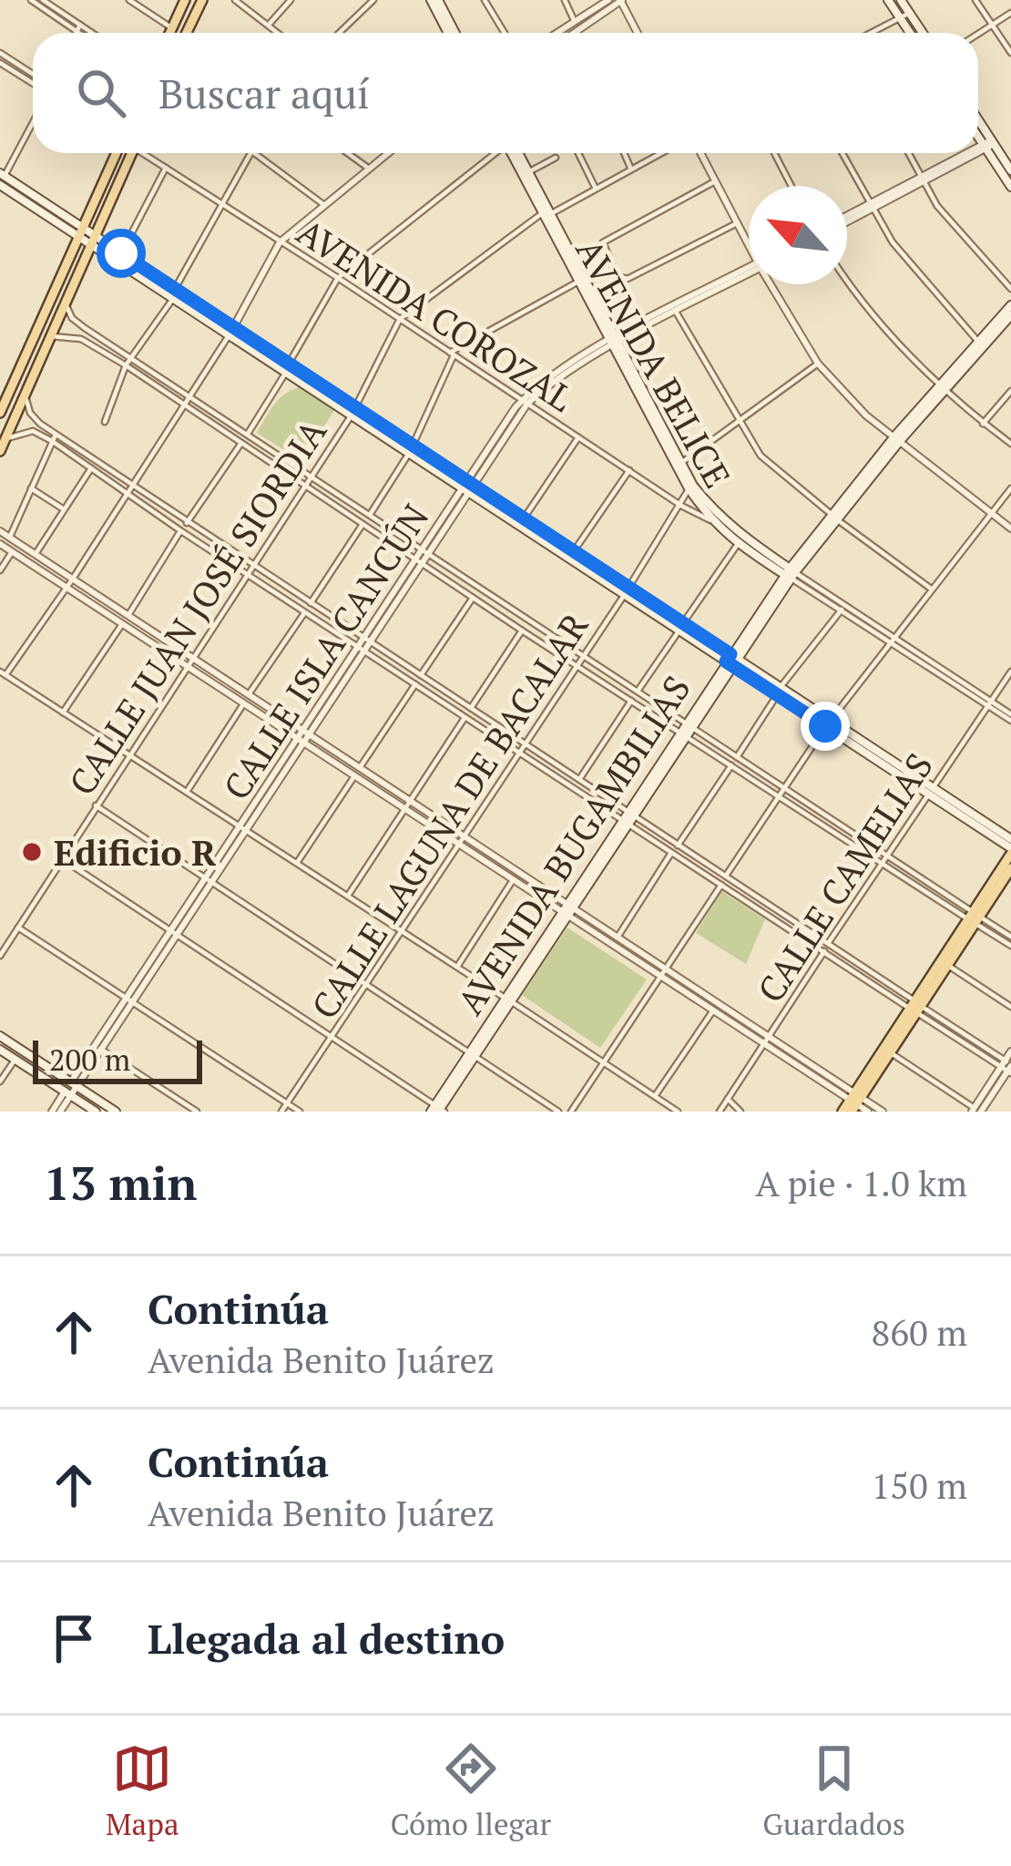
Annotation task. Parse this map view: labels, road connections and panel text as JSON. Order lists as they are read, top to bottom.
{
  "streets": {
    "main road": ["AVENIDA BELICE", "AVENIDA BUGAMBILIAS"],
    "street": [
      "AVENIDA COROZAL",
      "CALLE JUAN JOSÉ SIORDIA",
      "CALLE ISLA CANCÚN",
      "CALLE LAGUNA DE BACALAR",
      "CALLE CAMELIAS"
    ]
  },
  "crossings": [
    ["AVENIDA COROZAL", "AVENIDA BELICE"],
    ["AVENIDA COROZAL", "CALLE JUAN JOSÉ SIORDIA"],
    ["AVENIDA COROZAL", "CALLE ISLA CANCÚN"],
    ["AVENIDA COROZAL", "CALLE LAGUNA DE BACALAR"],
    ["AVENIDA BELICE", "CALLE JUAN JOSÉ SIORDIA"],
    ["AVENIDA BELICE", "CALLE ISLA CANCÚN"],
    ["AVENIDA BELICE", "CALLE LAGUNA DE BACALAR"],
    ["AVENIDA BELICE", "AVENIDA BUGAMBILIAS"],
    ["AVENIDA BELICE", "CALLE CAMELIAS"]
  ],
  "places": ["Edificio R"],
  "scale_bar": "200 m",
  "north": "top left",
  "page": {
    "search": "Buscar aquí",
    "scale": "200 m",
    "heading": ["13 min", "A pie · 1.0 km"],
    "list": [
      ["Continúa", "Avenida Benito Juárez", "860 m"],
      ["Continúa", "Avenida Benito Juárez", "150 m"],
      "Llegada al destino"
    ],
    "nav": ["Mapa", "Cómo llegar", "Guardados"]
  }
}
